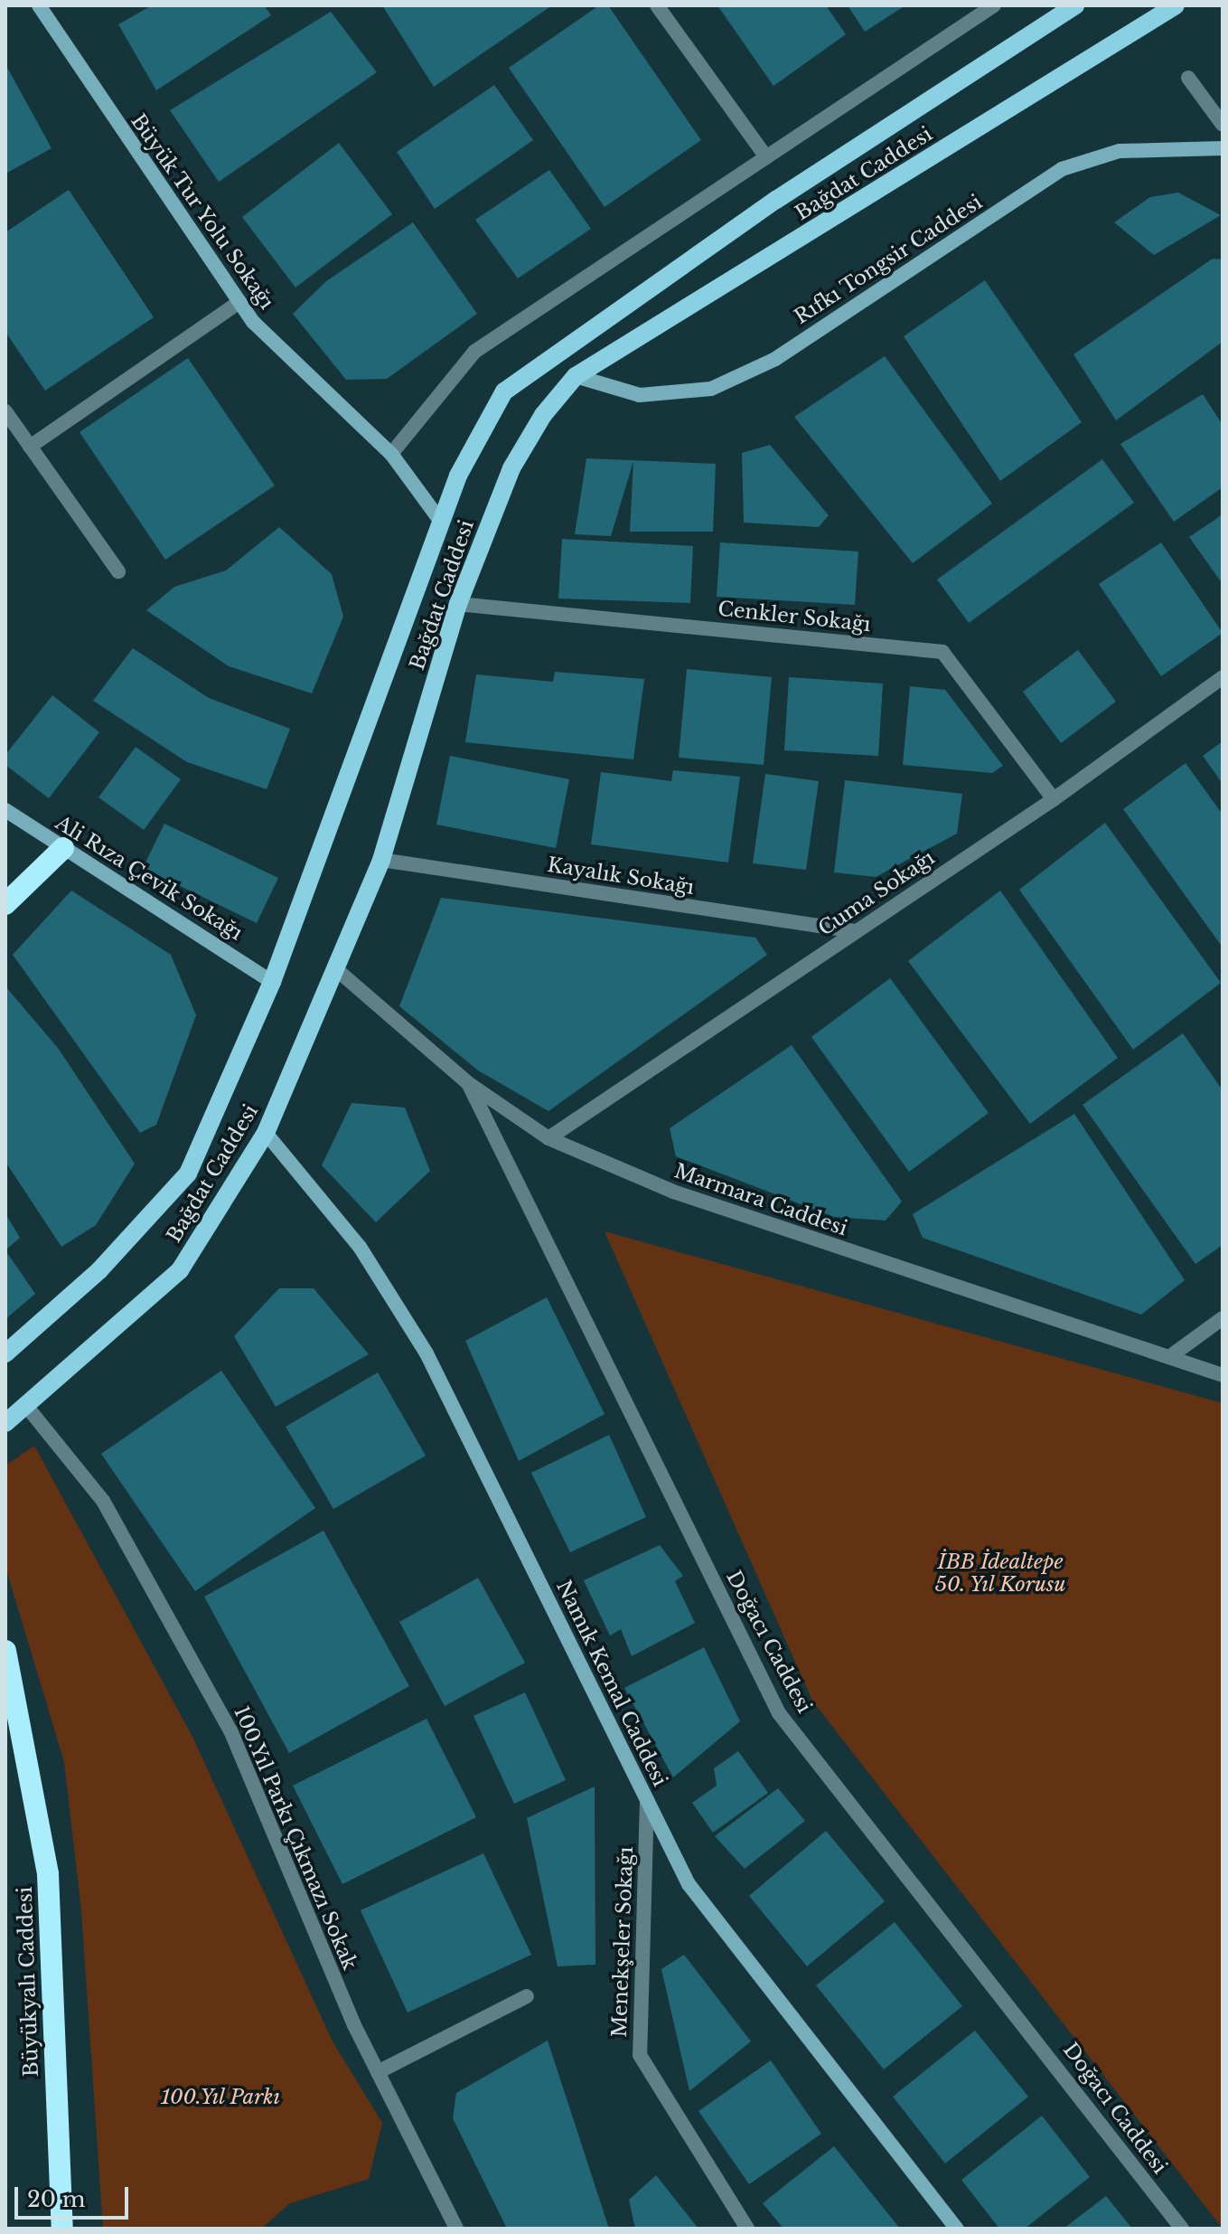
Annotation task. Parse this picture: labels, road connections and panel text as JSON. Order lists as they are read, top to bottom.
{
  "streets": {
    "highway": ["Büyükyalı Caddesi"],
    "main road": ["Bağdat Caddesi"],
    "street": [
      "Büyük Tur Yolu Sokağı",
      "Rıfkı Tongsir Caddesi",
      "Cenkler Sokağı",
      "Kayalık Sokağı",
      "Ali Rıza Çevik Sokağı",
      "Cuma Sokağı",
      "Marmara Caddesi",
      "Doğacı Caddesi",
      "Namık Kemal Caddesi",
      "100.Yıl Parkı Çıkmazı Sokak",
      "Menekşeler Sokağı"
    ]
  },
  "crossings": [
    ["Bağdat Caddesi", "Büyük Tur Yolu Sokağı"],
    ["Bağdat Caddesi", "Rıfkı Tongsir Caddesi"],
    ["Bağdat Caddesi", "Cenkler Sokağı"],
    ["Bağdat Caddesi", "Kayalık Sokağı"],
    ["Bağdat Caddesi", "Ali Rıza Çevik Sokağı"],
    ["Bağdat Caddesi", "Marmara Caddesi"],
    ["Bağdat Caddesi", "Namık Kemal Caddesi"],
    ["Bağdat Caddesi", "100.Yıl Parkı Çıkmazı Sokak"],
    ["Cenkler Sokağı", "Cuma Sokağı"],
    ["Kayalık Sokağı", "Cuma Sokağı"],
    ["Cuma Sokağı", "Marmara Caddesi"],
    ["Marmara Caddesi", "Doğacı Caddesi"],
    ["Namık Kemal Caddesi", "Menekşeler Sokağı"]
  ],
  "parks": ["İBB İdealtepe 50. Yıl Korusu", "100.Yıl Parkı"],
  "scale_bar": "20 m"
}
